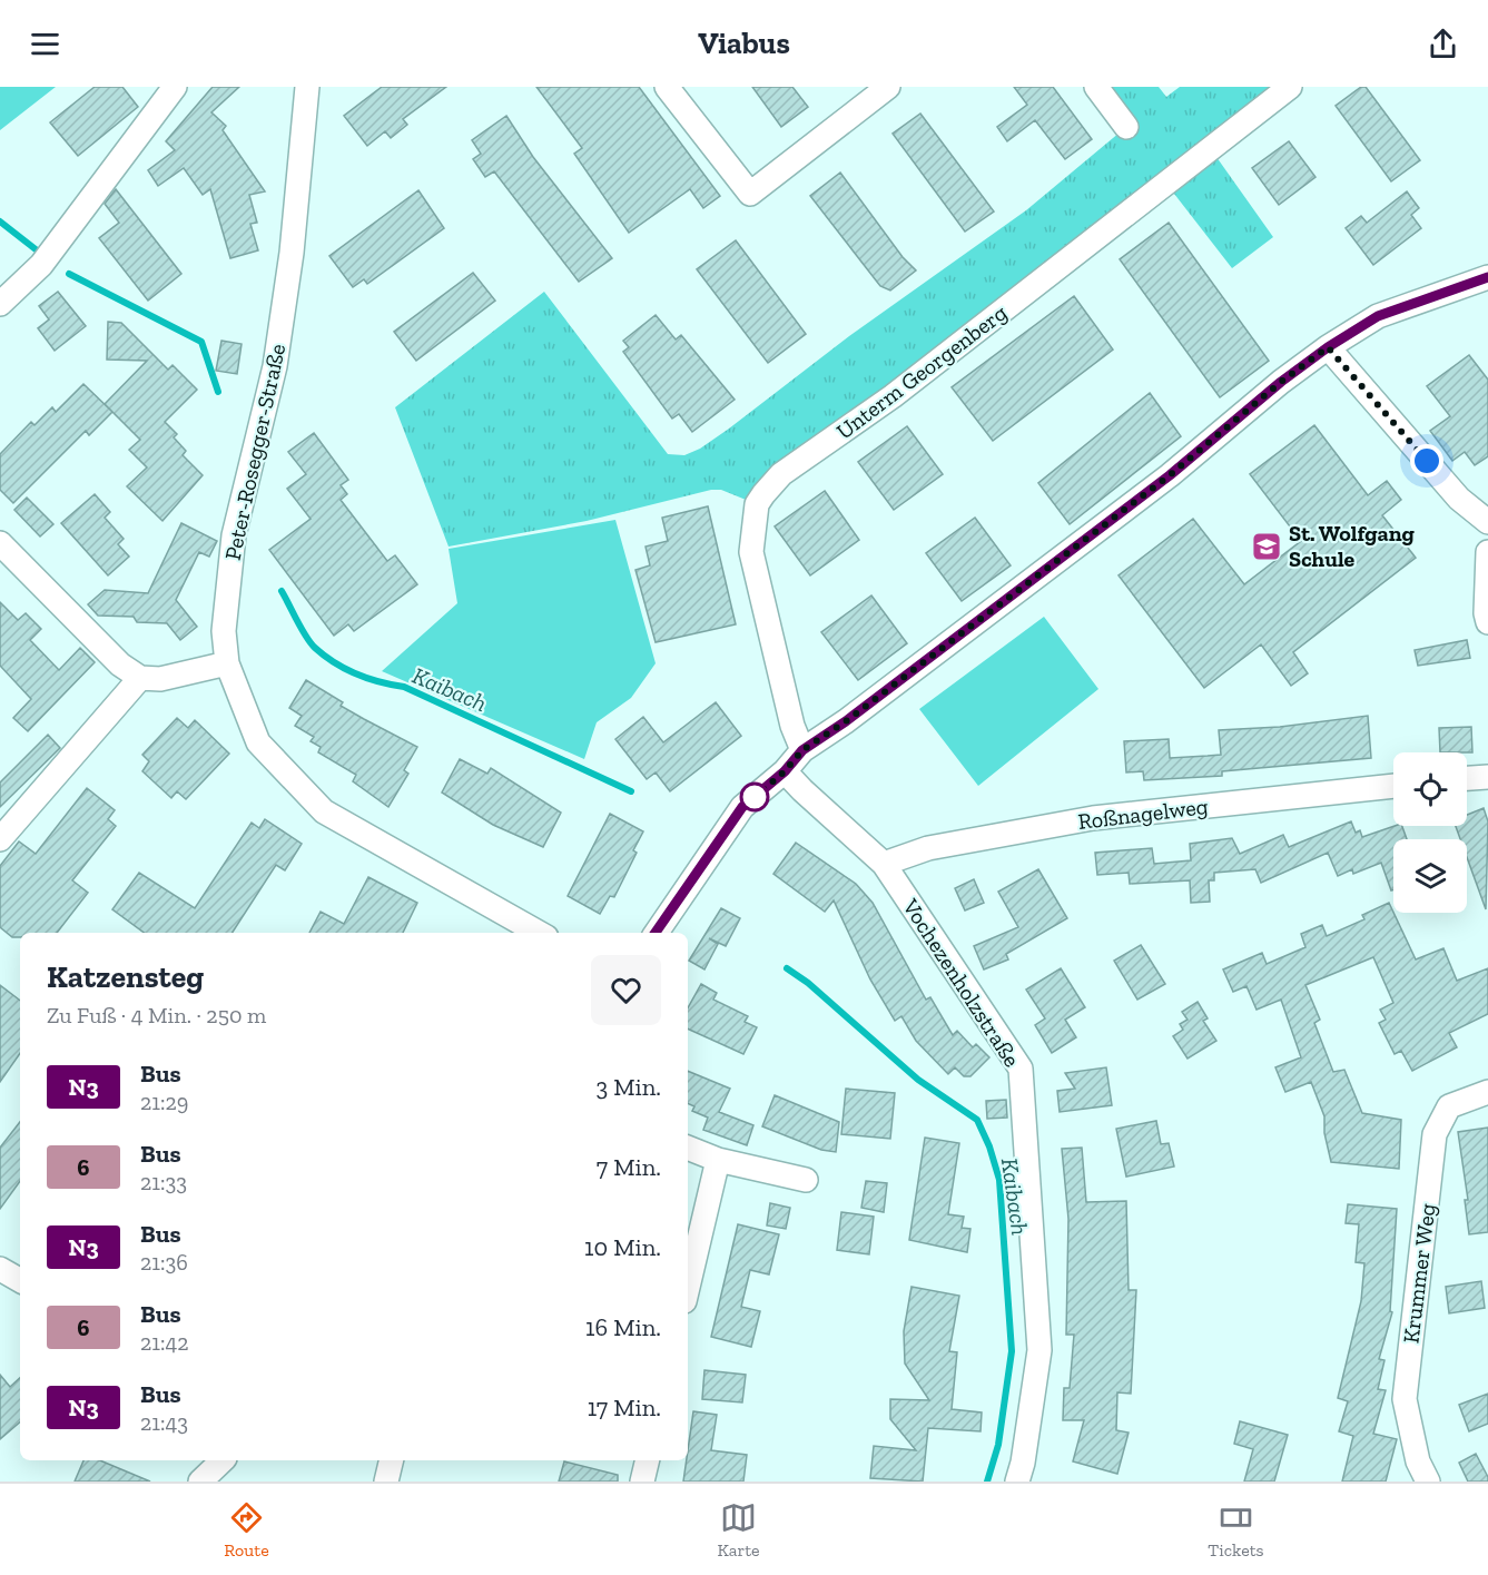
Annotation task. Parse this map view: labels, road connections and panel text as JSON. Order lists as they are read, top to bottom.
{
  "streets": {
    "street": [
      "Unterm Georgenberg",
      "Peter-Rosegger-Straße",
      "Roßnagelweg",
      "Vochezenholzstraße",
      "Krummer Weg"
    ]
  },
  "crossings": [
    ["Roßnagelweg", "Vochezenholzstraße"]
  ],
  "water": ["Kaibach"],
  "places": {
    "school or university": ["St. Wolfgang Schule"]
  },
  "lines": ["bus line N3"],
  "page": {
    "header": "Viabus",
    "heading": ["Katzensteg", "Zu Fuß · 4 Min. · 250 m"],
    "list": [
      {
        "mark": "N3",
        "name": "Bus",
        "note": "21:29",
        "value": "3 Min."
      },
      {
        "mark": "6",
        "name": "Bus",
        "note": "21:33",
        "value": "7 Min."
      },
      {
        "mark": "N3",
        "name": "Bus",
        "note": "21:36",
        "value": "10 Min."
      },
      {
        "mark": "6",
        "name": "Bus",
        "note": "21:42",
        "value": "16 Min."
      },
      {
        "mark": "N3",
        "name": "Bus",
        "note": "21:43",
        "value": "17 Min."
      }
    ],
    "tabs": ["Route", "Karte", "Tickets"]
  }
}
